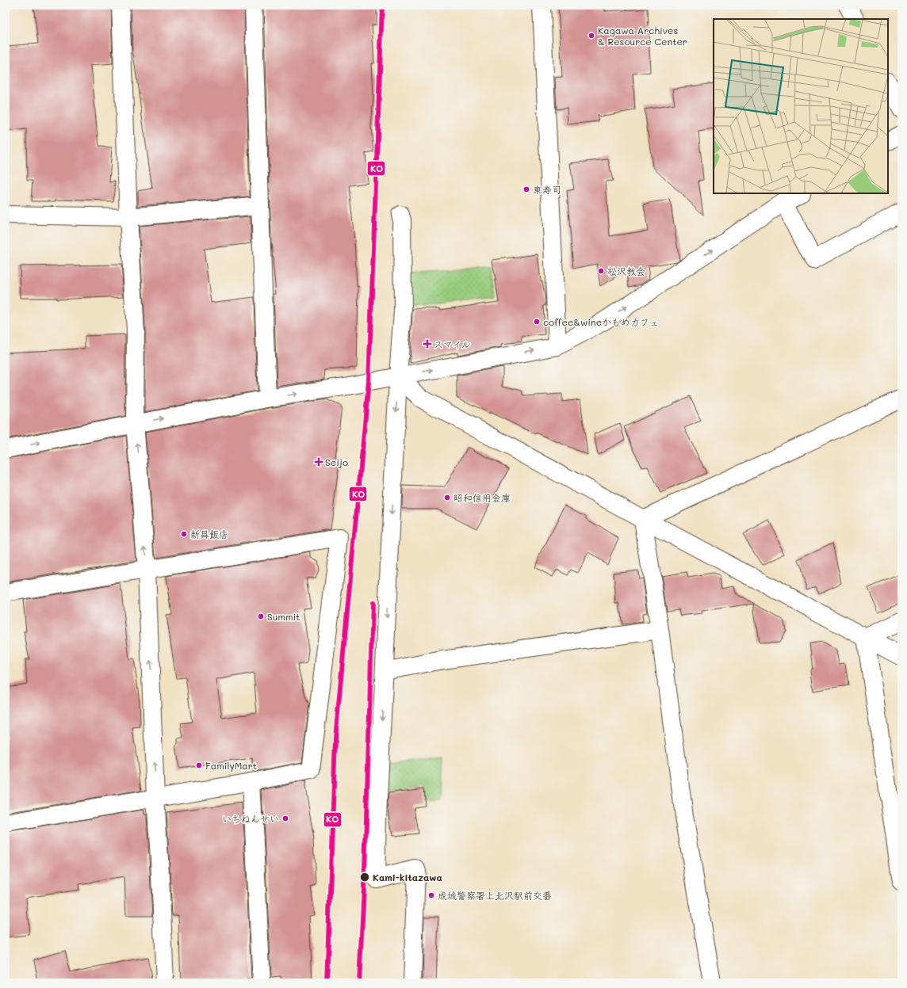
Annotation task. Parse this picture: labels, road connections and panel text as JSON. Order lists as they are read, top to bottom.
{
  "places": {
    "other": [
      "Kagawa Archives & Resource Center",
      "東寿司",
      "松沢教会",
      "coffee&wineかもめカフェ",
      "昭和信用金庫",
      "新曻飯店",
      "Summit",
      "FamilyMart",
      "いちねんせい",
      "Kami-kitazawa",
      "成城警察署上北沢駅前交番"
    ],
    "health": ["スマイル", "Seijo"]
  },
  "lines": ["transit line KO"]
}
